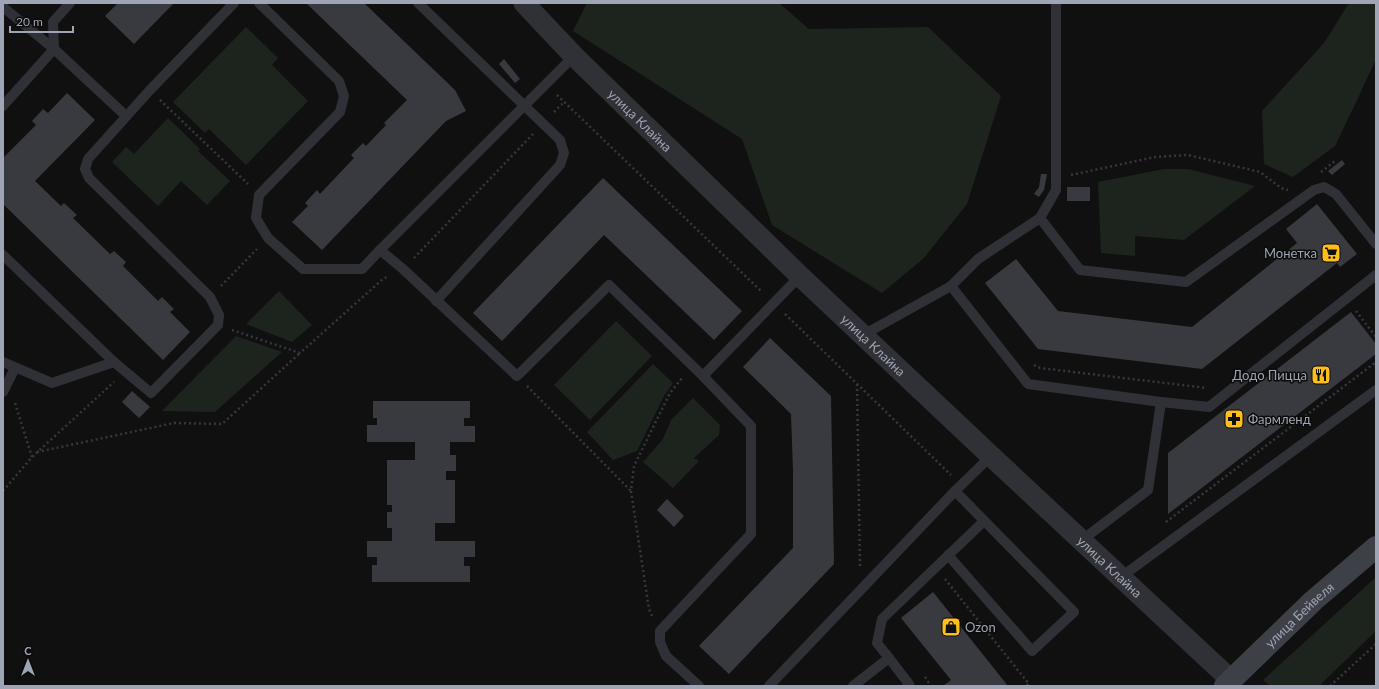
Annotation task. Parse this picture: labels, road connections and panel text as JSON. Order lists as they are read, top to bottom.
{
  "streets": {
    "main road": ["улица Бейвеля"],
    "street": ["улица Клайна"]
  },
  "crossings": [
    ["улица Клайна", "улица Бейвеля"]
  ],
  "places": {
    "supermarket": ["Монетка"],
    "restaurant": ["Додо Пицца"],
    "pharmacy": ["Фармленд"],
    "shop": ["Ozon"]
  },
  "scale_bar": "20 m",
  "north": "top"
}
